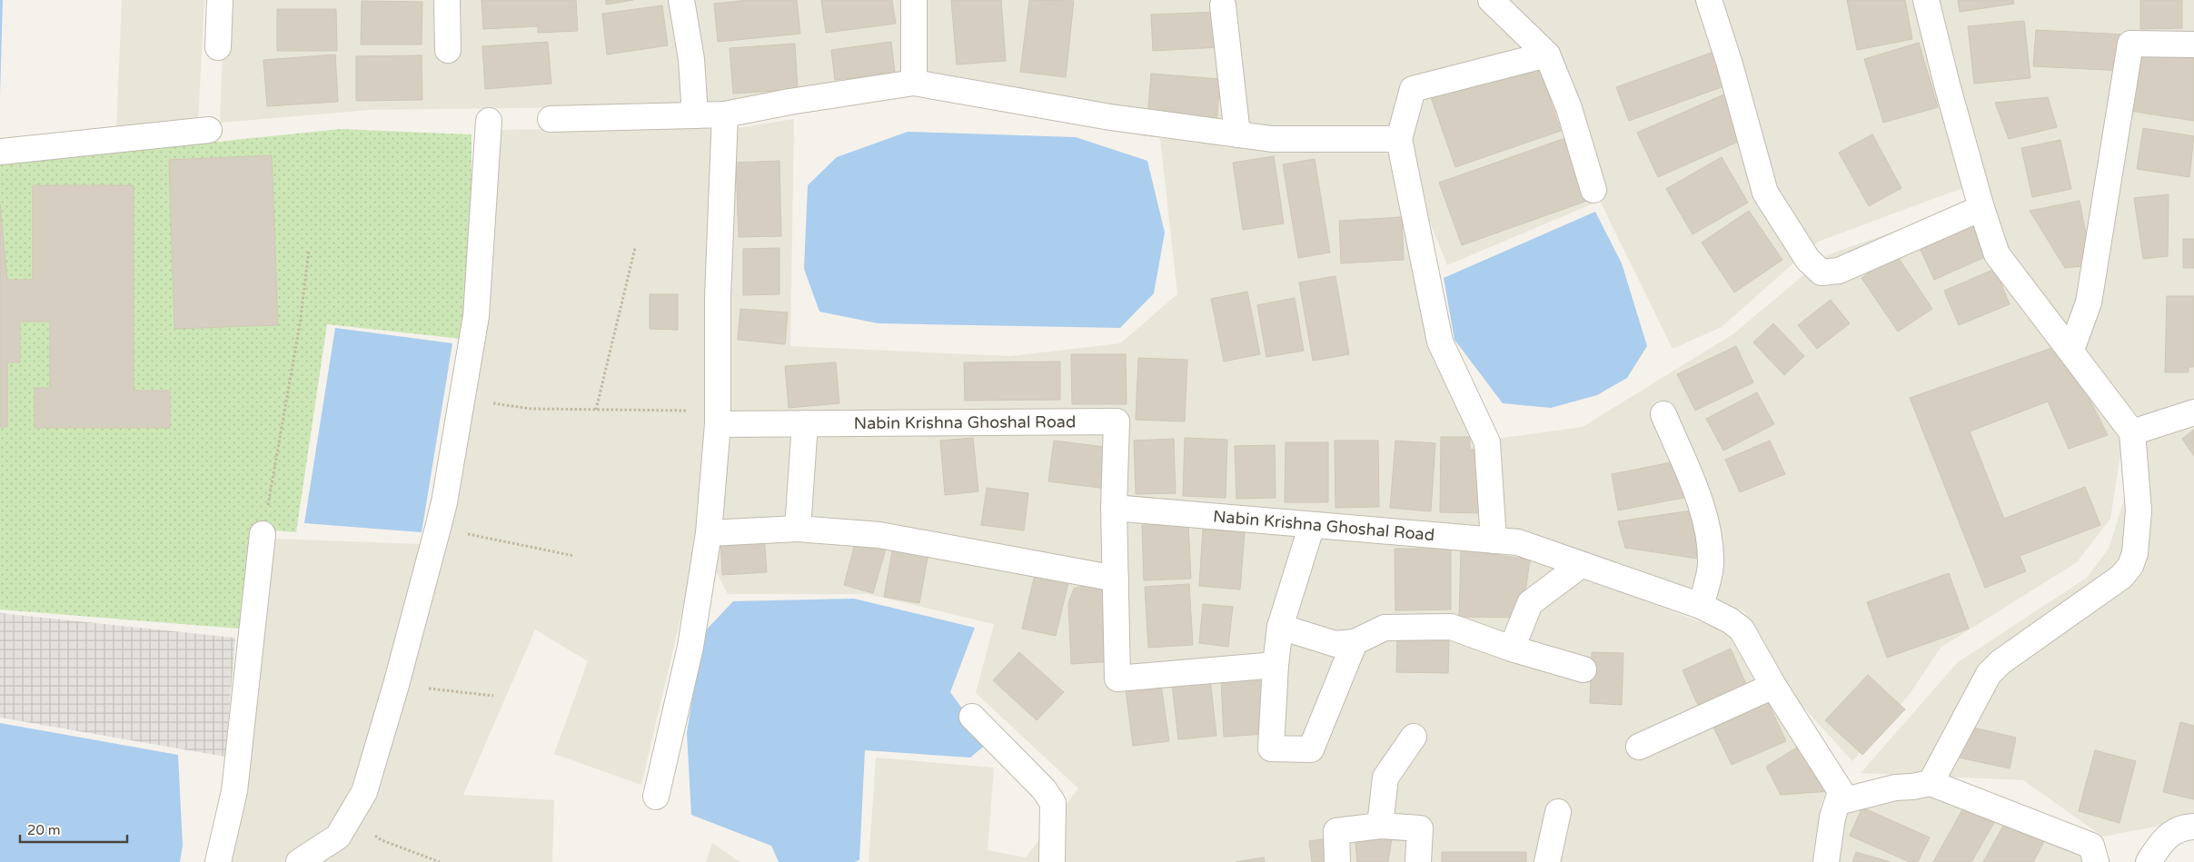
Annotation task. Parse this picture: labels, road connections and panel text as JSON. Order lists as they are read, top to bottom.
{
  "streets": {
    "street": ["Nabin Krishna Ghoshal Road"]
  },
  "scale_bar": "20 m"
}
